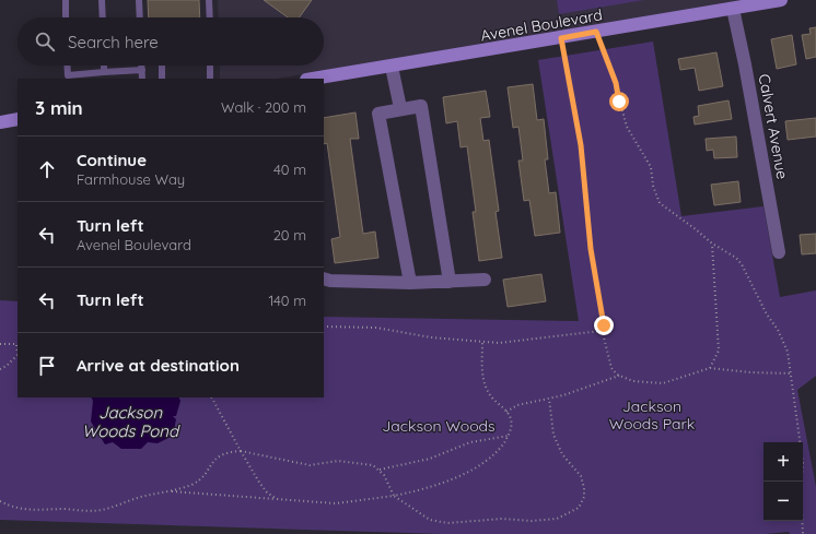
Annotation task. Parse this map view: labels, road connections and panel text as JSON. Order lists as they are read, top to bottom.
{
  "streets": {
    "street": ["Avenel Boulevard", "Calvert Avenue"]
  },
  "crossings": [
    ["Avenel Boulevard", "Calvert Avenue"]
  ],
  "water": ["Jackson Woods Pond"],
  "parks": ["Jackson Woods Park", "Jackson Woods"],
  "page": {
    "search": "Search here",
    "heading": ["3 min", "Walk · 200 m"],
    "list": [
      ["Continue", "Farmhouse Way", "40 m"],
      ["Turn left", "Avenel Boulevard", "20 m"],
      ["Turn left", "140 m"],
      "Arrive at destination"
    ],
    "map_buttons": ["+", "−"]
  }
}
